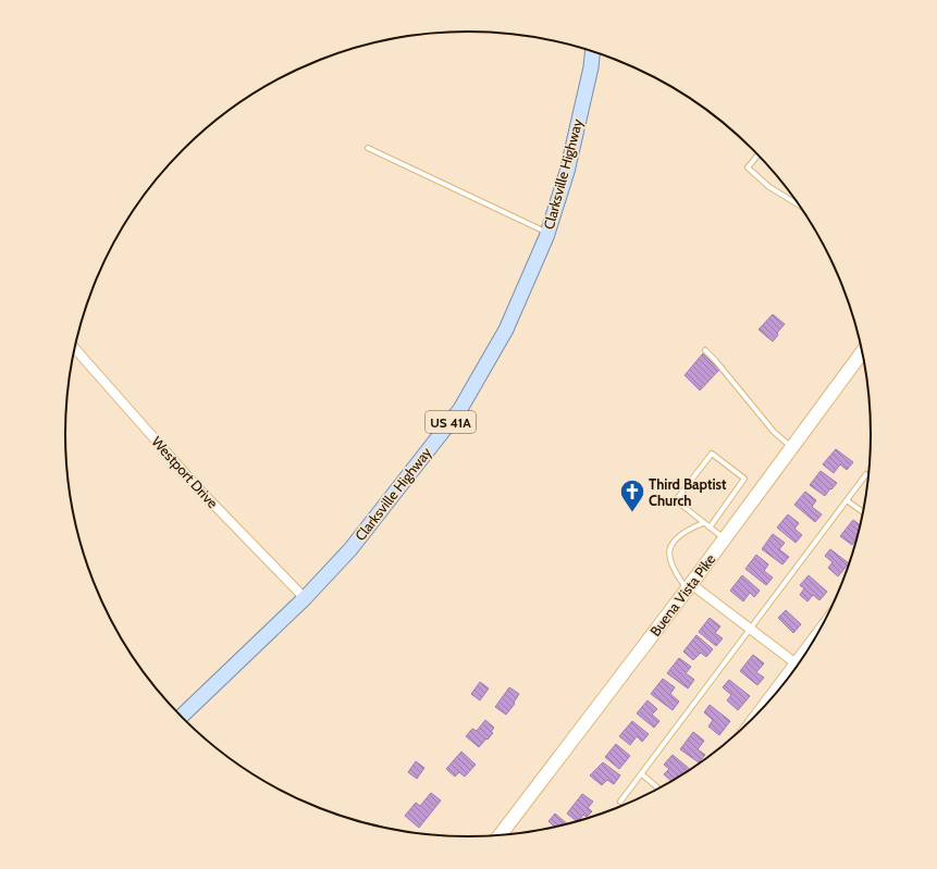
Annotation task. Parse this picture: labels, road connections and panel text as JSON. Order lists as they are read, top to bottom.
{
  "streets": {
    "main road": ["Clarksville Highway", "US 41A", "Buena Vista Pike"],
    "street": ["Westport Drive"]
  },
  "crossings": [
    ["Clarksville Highway", "Westport Drive"]
  ],
  "places": {
    "church": ["Third Baptist Church"]
  }
}
